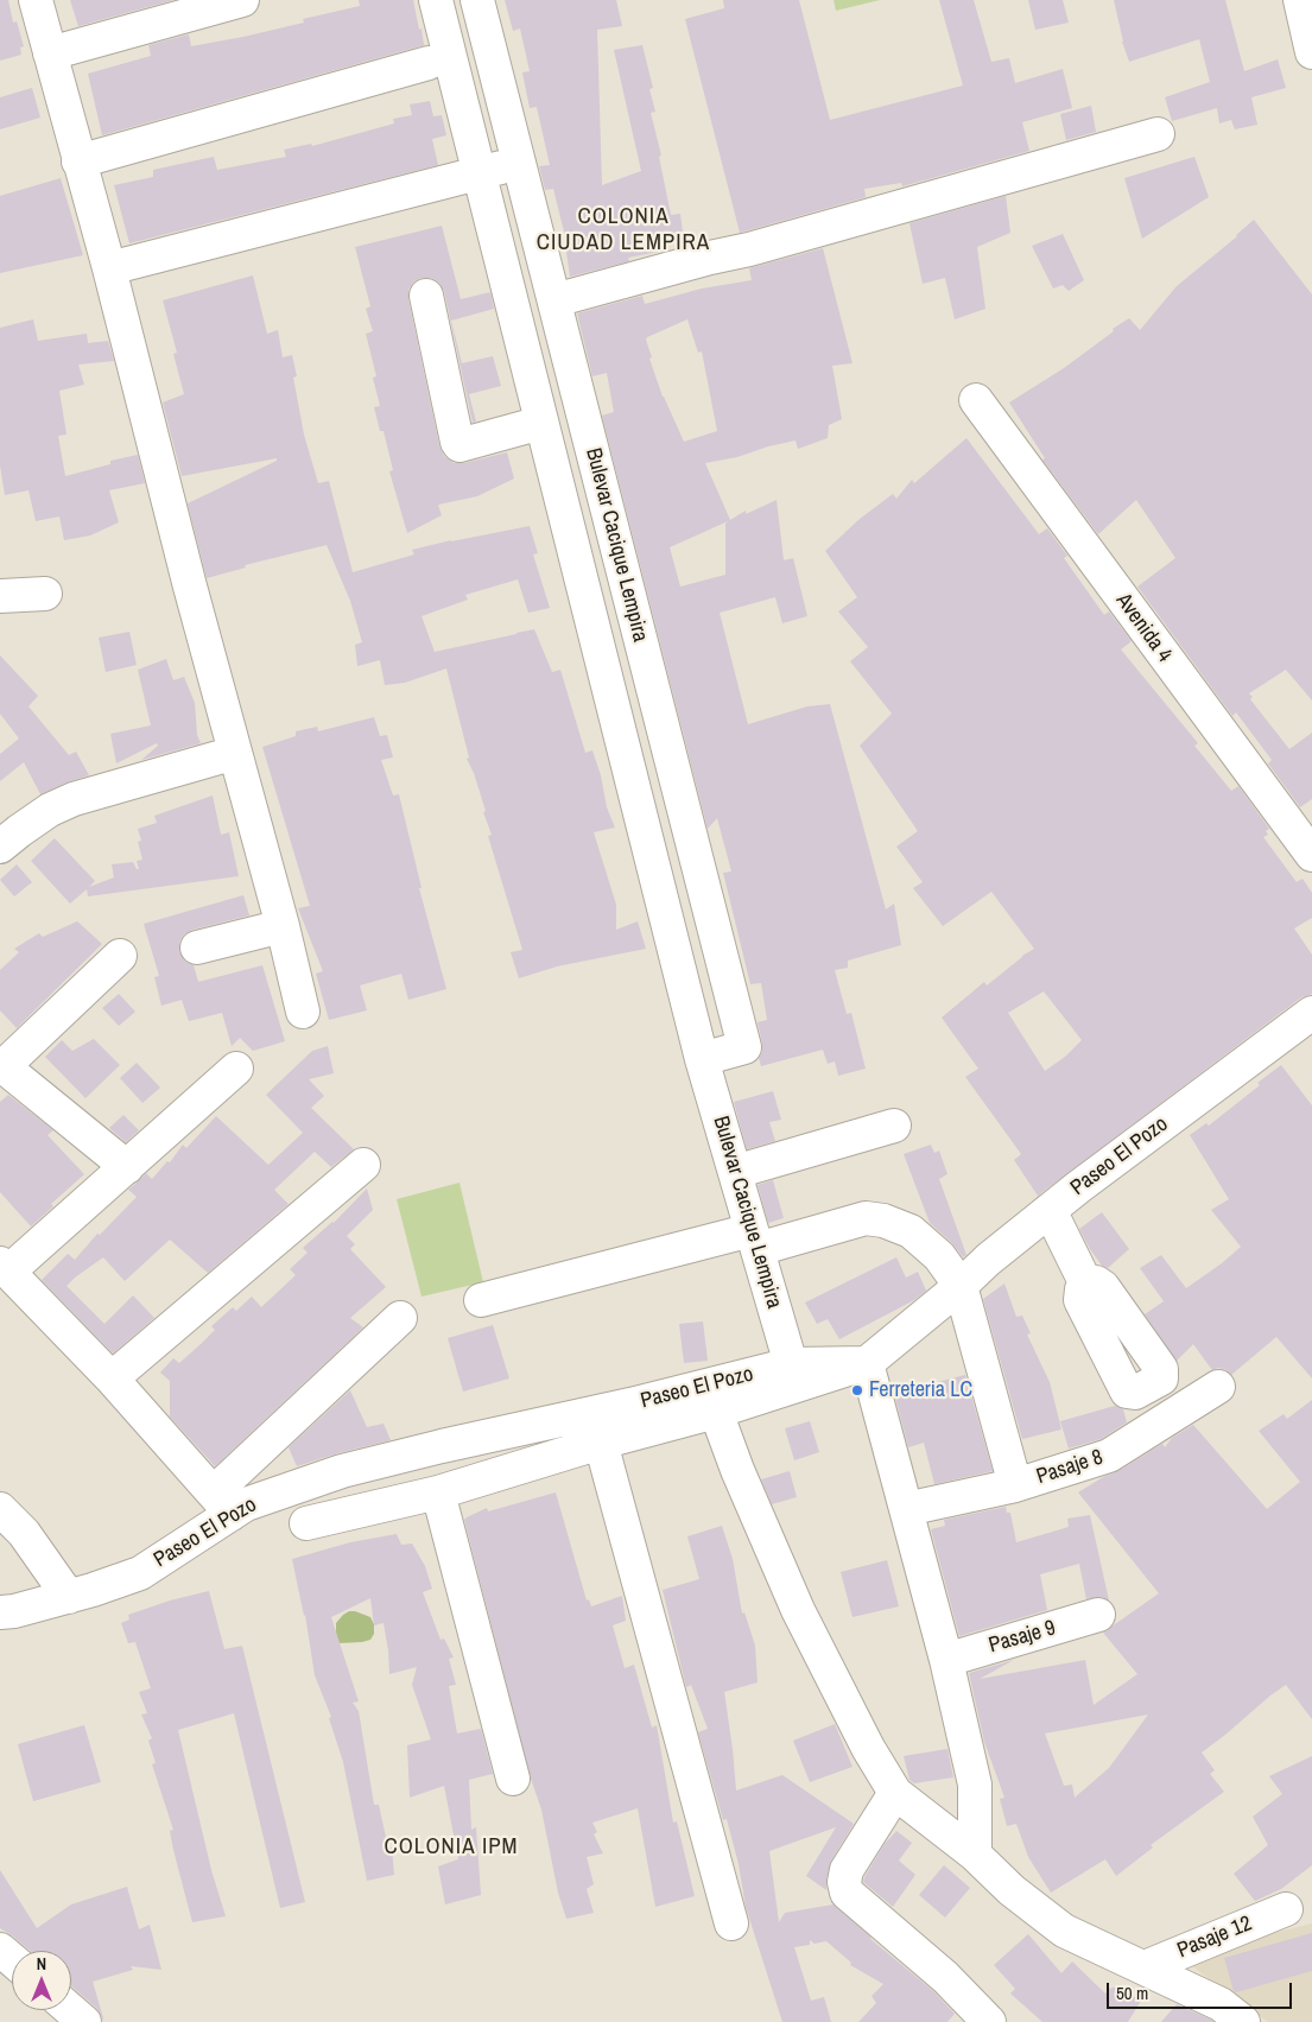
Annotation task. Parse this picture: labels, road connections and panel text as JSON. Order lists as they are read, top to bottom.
{
  "streets": {
    "street": [
      "Bulevar Cacique Lempira",
      "Avenida 4",
      "Paseo El Pozo",
      "Pasaje 8",
      "Pasaje 9",
      "Pasaje 12"
    ]
  },
  "crossings": [
    ["Bulevar Cacique Lempira", "Paseo El Pozo"]
  ],
  "districts": ["COLONIA CIUDAD LEMPIRA", "COLONIA IPM"],
  "places": ["Ferreteria LC"],
  "scale_bar": "50 m",
  "north": "top"
}
